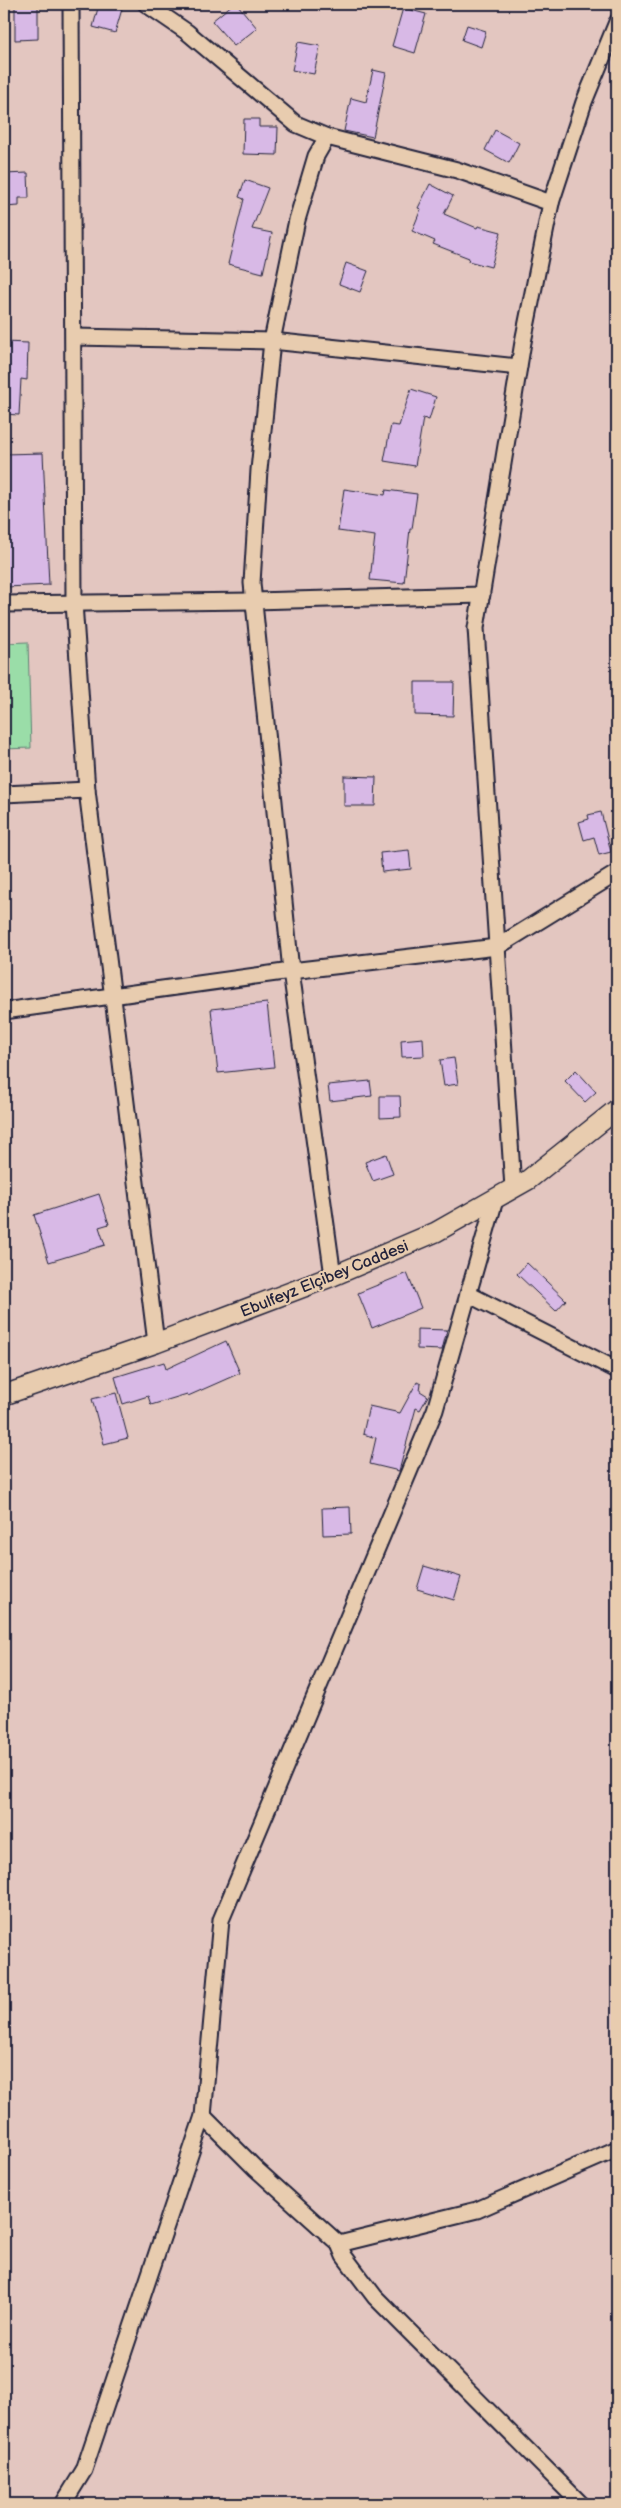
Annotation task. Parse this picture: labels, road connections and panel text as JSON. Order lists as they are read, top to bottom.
{
  "streets": {
    "street": ["Ebulfeyz Elçibey Caddesi"]
  }
}
